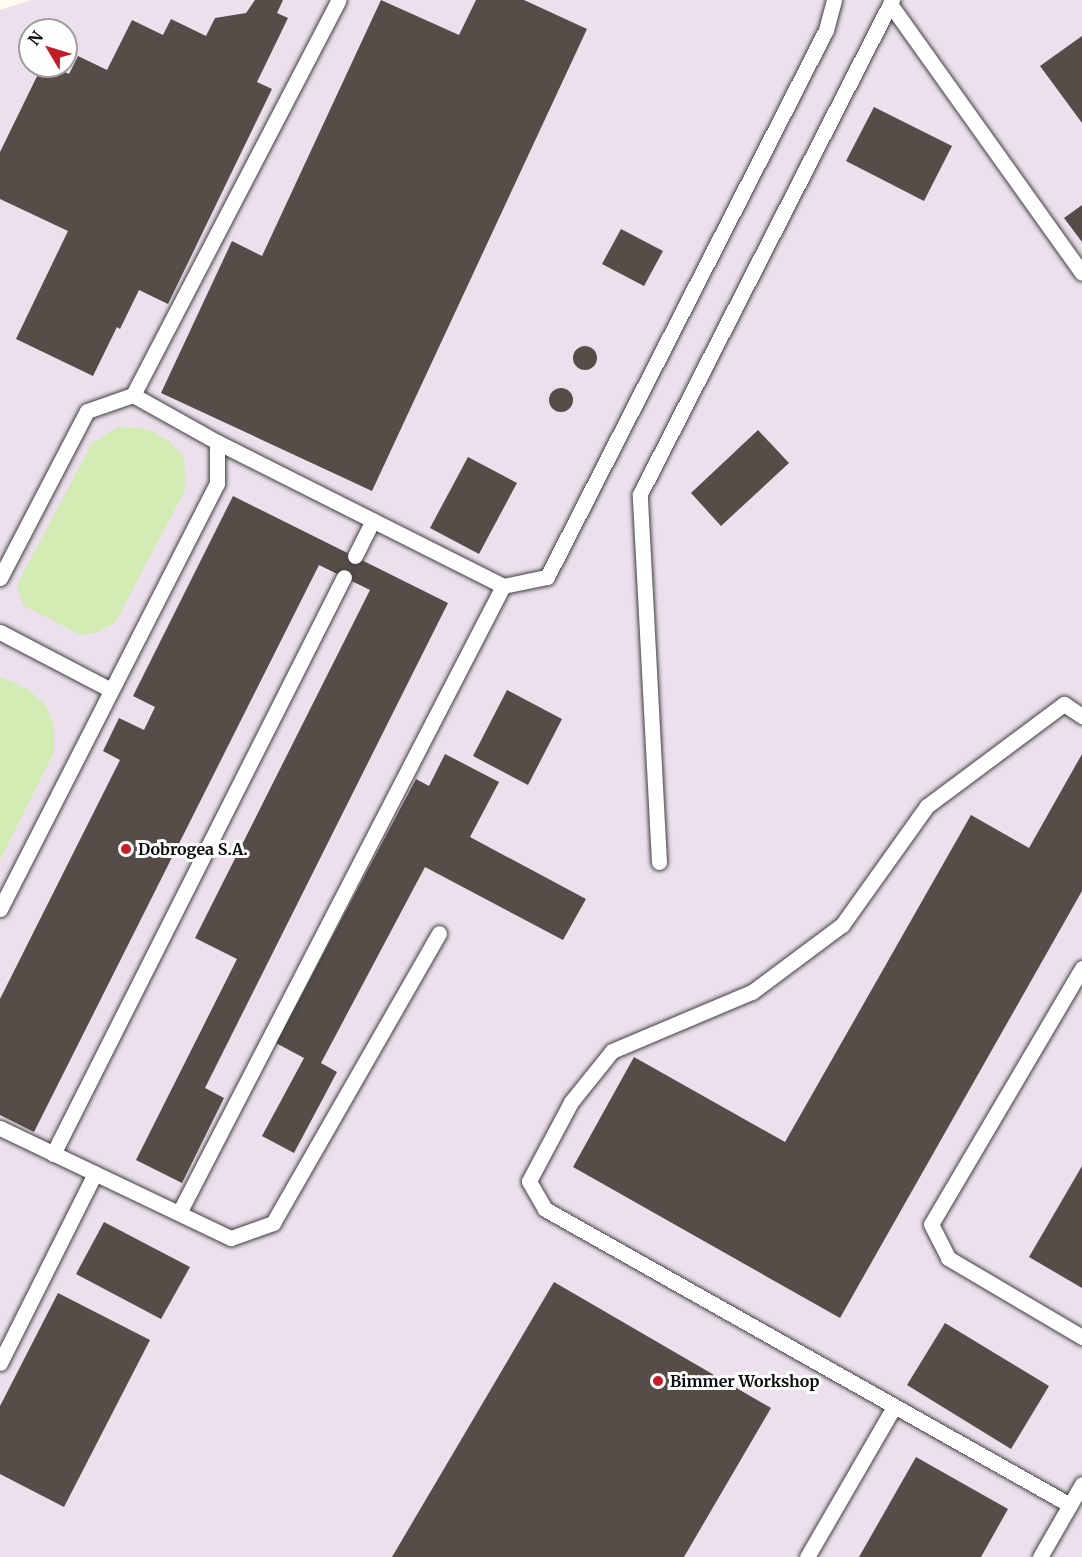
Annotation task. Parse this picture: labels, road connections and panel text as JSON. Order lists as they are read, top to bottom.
{
  "places": ["Dobrogea S.A.", "Bimmer Workshop"],
  "north": "top left"
}
